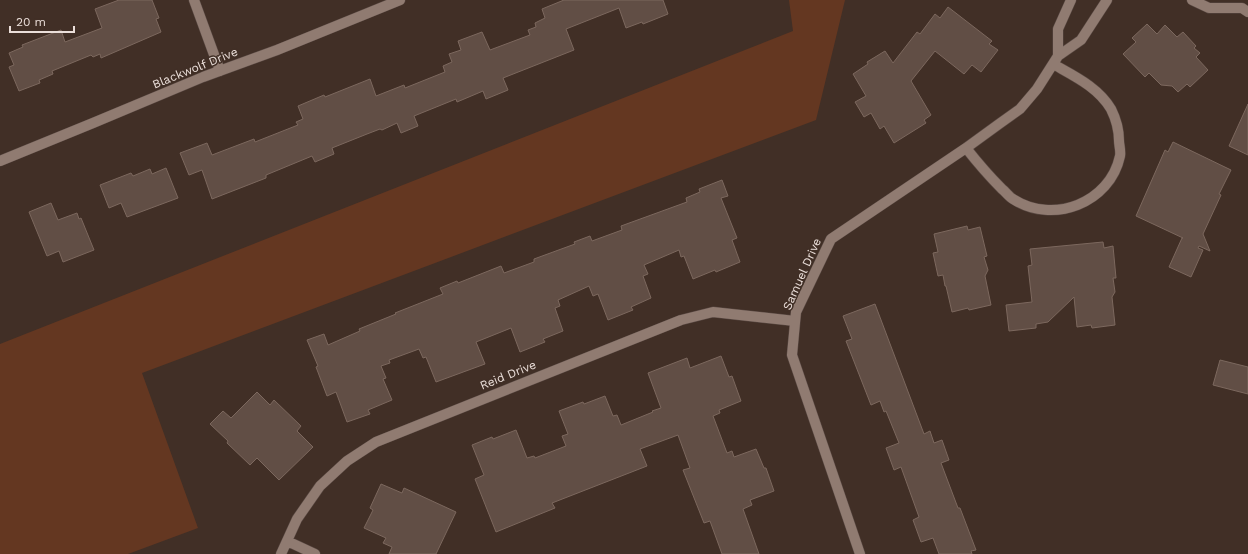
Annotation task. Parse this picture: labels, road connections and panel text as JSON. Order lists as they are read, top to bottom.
{
  "streets": {
    "street": ["Blackwolf Drive", "Samuel Drive", "Reid Drive"]
  },
  "crossings": [
    ["Samuel Drive", "Reid Drive"]
  ],
  "scale_bar": "20 m"
}
